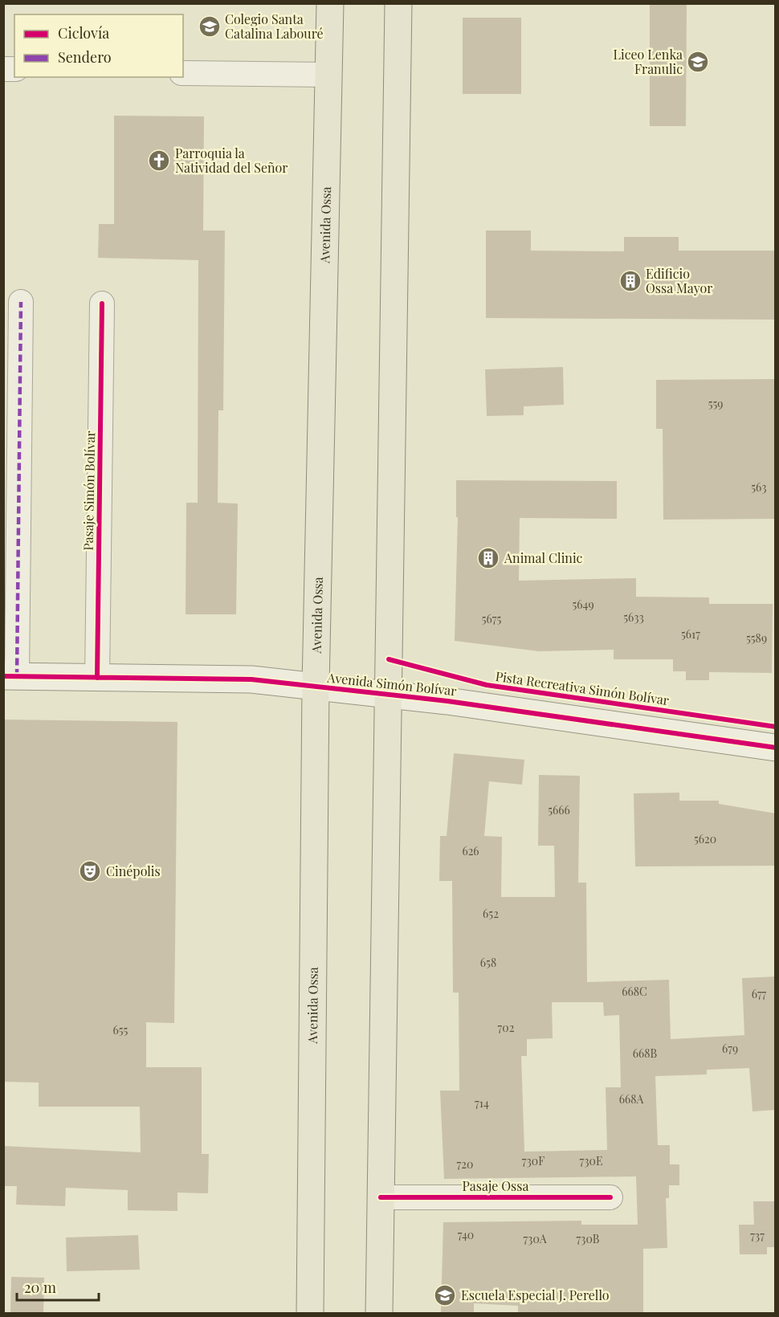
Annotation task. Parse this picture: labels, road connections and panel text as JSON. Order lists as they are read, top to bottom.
{
  "streets": {
    "main road": ["Avenida Ossa"],
    "street": ["Pasaje Simón Bolívar", "Avenida Simón Bolívar", "Pasaje Ossa"],
    "cycle path": ["Pista Recreativa Simón Bolívar"]
  },
  "crossings": [
    ["Avenida Ossa", "Avenida Simón Bolívar"],
    ["Pasaje Simón Bolívar", "Avenida Simón Bolívar"]
  ],
  "places": {
    "school or university": ["Colegio Santa Catalina Labouré", "Liceo Lenka Franulic", "Escuela Especial J. Perello"],
    "church": ["Parroquia la Natividad del Señor"],
    "building": ["Edificio Ossa Mayor", "Animal Clinic"],
    "theatre": ["Cinépolis"]
  },
  "house_numbers": [
    "559",
    "563",
    "5649",
    "5633",
    "5675",
    "5617",
    "5589",
    "5666",
    "5620",
    "626",
    "652",
    "658",
    "668C",
    "677",
    "702",
    "655",
    "679",
    "668B",
    "668A",
    "714",
    "730F",
    "730E",
    "720",
    "740",
    "737",
    "730A",
    "730B"
  ],
  "legend": ["Ciclovía", "Sendero"],
  "scale_bar": "20 m"
}
